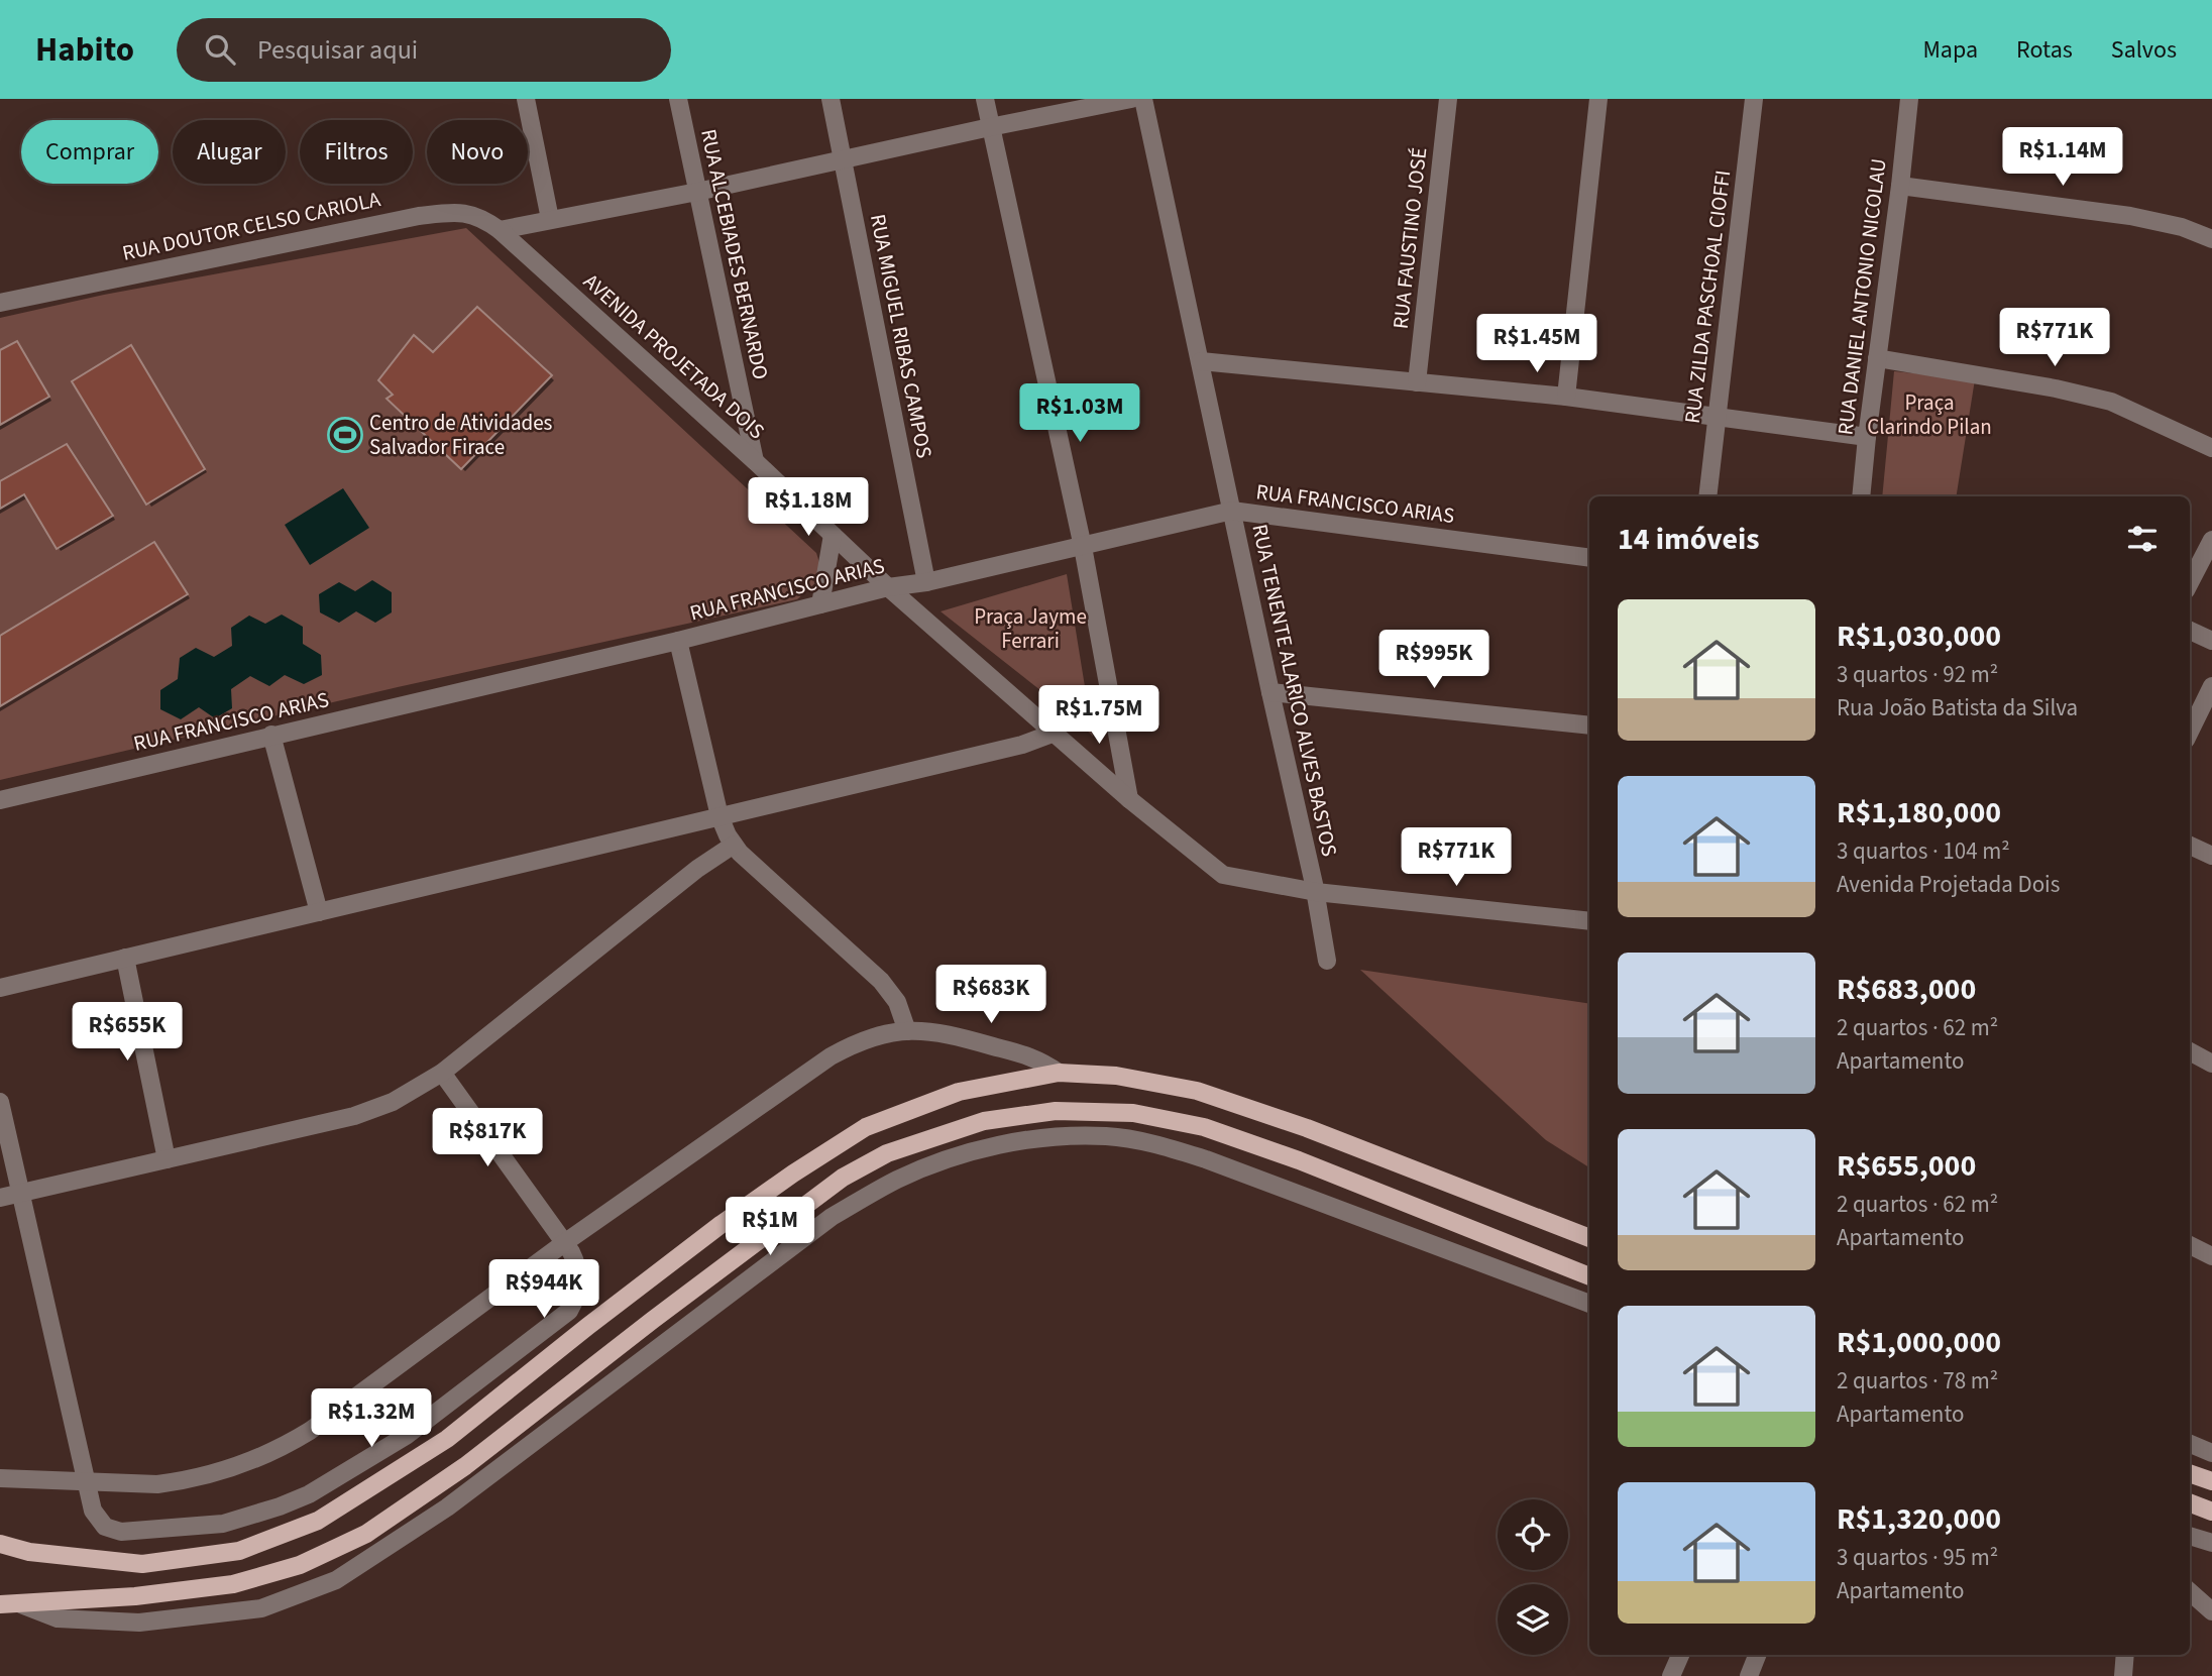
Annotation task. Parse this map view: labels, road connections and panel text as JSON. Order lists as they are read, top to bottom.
{
  "streets": {
    "street": [
      "RUA DOUTOR CELSO CARIOLA",
      "RUA FAUSTINO JOSÉ",
      "RUA ALCEBIADES BERNARDO",
      "RUA ZILDA PASCHOAL CIOFFI",
      "RUA DANIEL ANTONIO NICOLAU",
      "RUA MIGUEL RIBAS CAMPOS",
      "AVENIDA PROJETADA DOIS",
      "RUA FRANCISCO ARIAS",
      "RUA TENENTE ALARICO ALVES BASTOS"
    ]
  },
  "crossings": [
    ["RUA DOUTOR CELSO CARIOLA", "AVENIDA PROJETADA DOIS"],
    ["RUA ALCEBIADES BERNARDO", "AVENIDA PROJETADA DOIS"],
    ["RUA MIGUEL RIBAS CAMPOS", "RUA FRANCISCO ARIAS"],
    ["AVENIDA PROJETADA DOIS", "RUA FRANCISCO ARIAS"],
    ["AVENIDA PROJETADA DOIS", "RUA TENENTE ALARICO ALVES BASTOS"],
    ["RUA FRANCISCO ARIAS", "RUA TENENTE ALARICO ALVES BASTOS"]
  ],
  "parks": ["Praça Clarindo Pilan", "Praça Jayme Ferrari"],
  "places": {
    "sports": ["Centro de Atividades Salvador Firace"]
  },
  "page": {
    "header": "Habito",
    "search": "Pesquisar aqui",
    "nav": ["Mapa", "Rotas", "Salvos"],
    "chip": [
      "Comprar",
      "Alugar",
      "Filtros",
      "Novo"
    ],
    "price": [
      "R$1.14M",
      "R$771K",
      "R$1.45M",
      "R$1.03M",
      "R$1.18M",
      "R$995K",
      "R$1.75M",
      "R$771K",
      "R$683K",
      "R$655K",
      "R$817K",
      "R$1M",
      "R$944K",
      "R$1.32M"
    ],
    "heading": "14 imóveis",
    "list": [
      {
        "name": "R$1,030,000",
        "note": "3 quartos · 92 m² · Rua João Batista da Silva"
      },
      {
        "name": "R$1,180,000",
        "note": "3 quartos · 104 m² · Avenida Projetada Dois"
      },
      {
        "name": "R$683,000",
        "note": "2 quartos · 62 m² · Apartamento"
      },
      {
        "name": "R$655,000",
        "note": "2 quartos · 62 m² · Apartamento"
      },
      {
        "name": "R$1,000,000",
        "note": "2 quartos · 78 m² · Apartamento"
      },
      {
        "name": "R$1,320,000",
        "note": "3 quartos · 95 m² · Apartamento"
      }
    ]
  }
}
